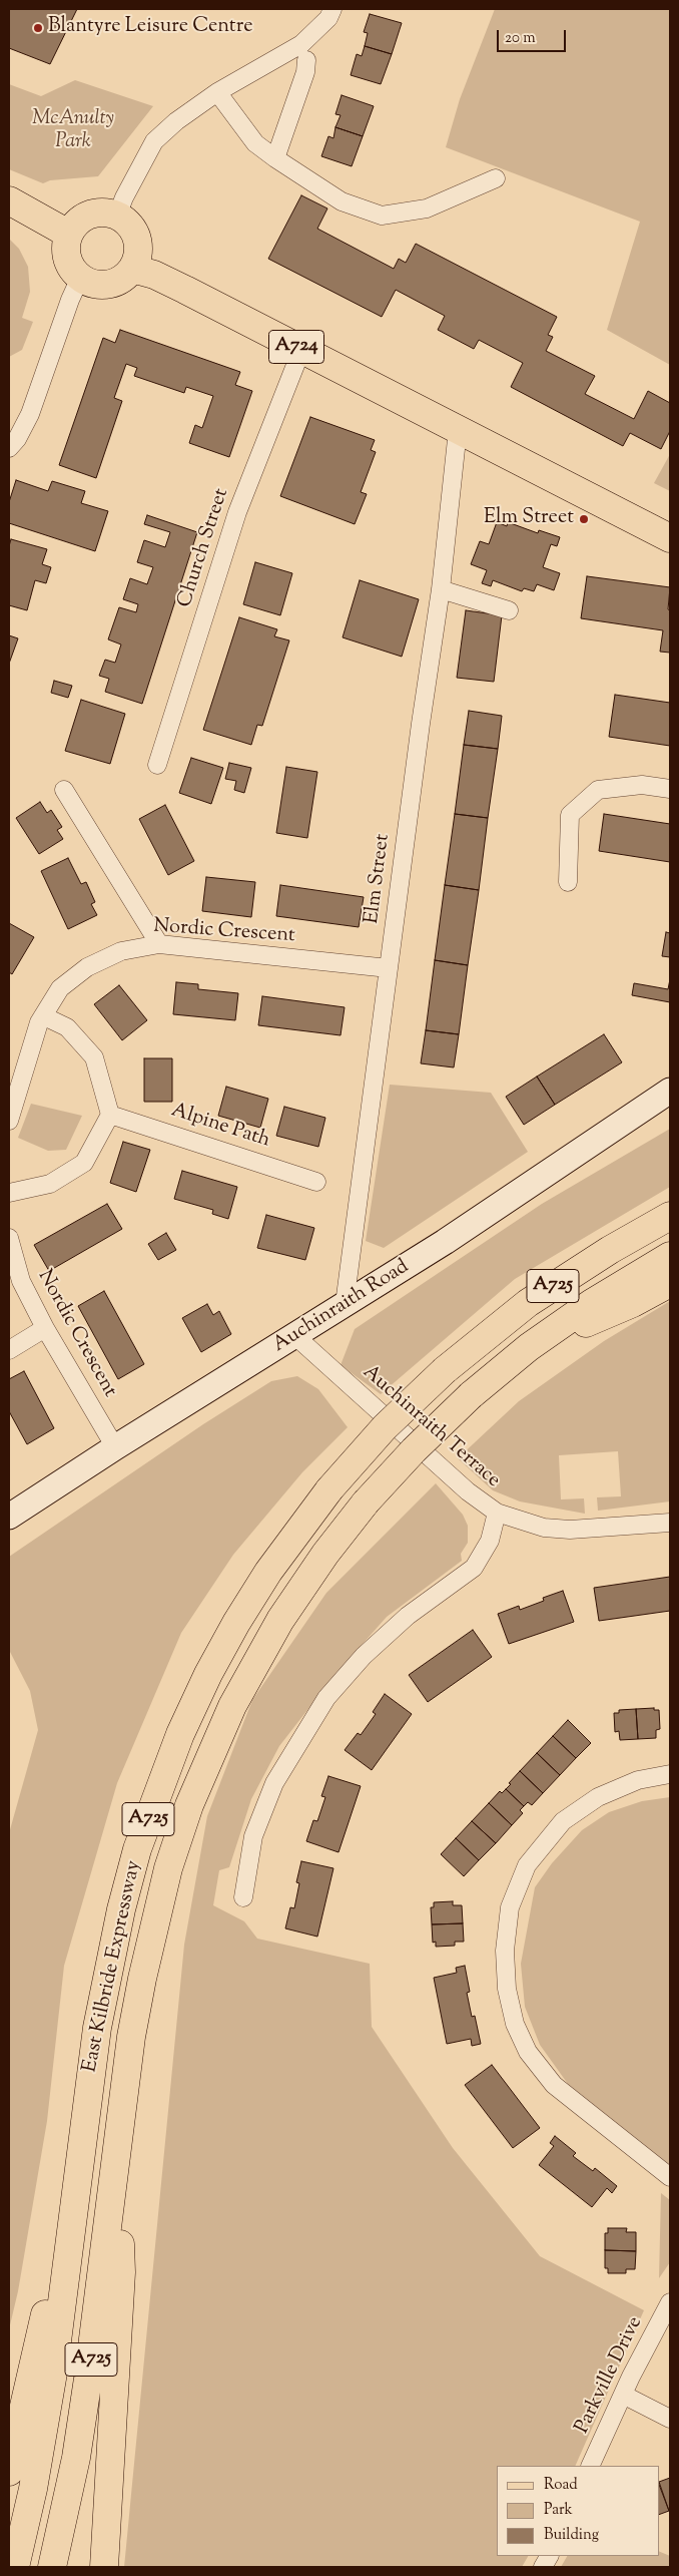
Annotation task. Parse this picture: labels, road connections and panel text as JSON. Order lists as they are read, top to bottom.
{
  "streets": {
    "main road": ["A724", "A725", "East Kilbride Expressway"],
    "street": [
      "Church Street",
      "Elm Street",
      "Nordic Crescent",
      "Alpine Path",
      "Auchinraith Road",
      "Auchinraith Terrace",
      "Parkville Drive"
    ]
  },
  "crossings": [
    ["A724", "Church Street"],
    ["A724", "Elm Street"],
    ["Elm Street", "Nordic Crescent"],
    ["Elm Street", "Auchinraith Road"],
    ["Nordic Crescent", "Auchinraith Road"],
    ["A725", "East Kilbride Expressway"],
    ["Auchinraith Road", "Auchinraith Terrace"]
  ],
  "parks": ["McAnulty Park"],
  "places": ["Blantyre Leisure Centre", "Elm Street"],
  "legend": ["Road", "Park", "Building"],
  "scale_bar": "20 m"
}
